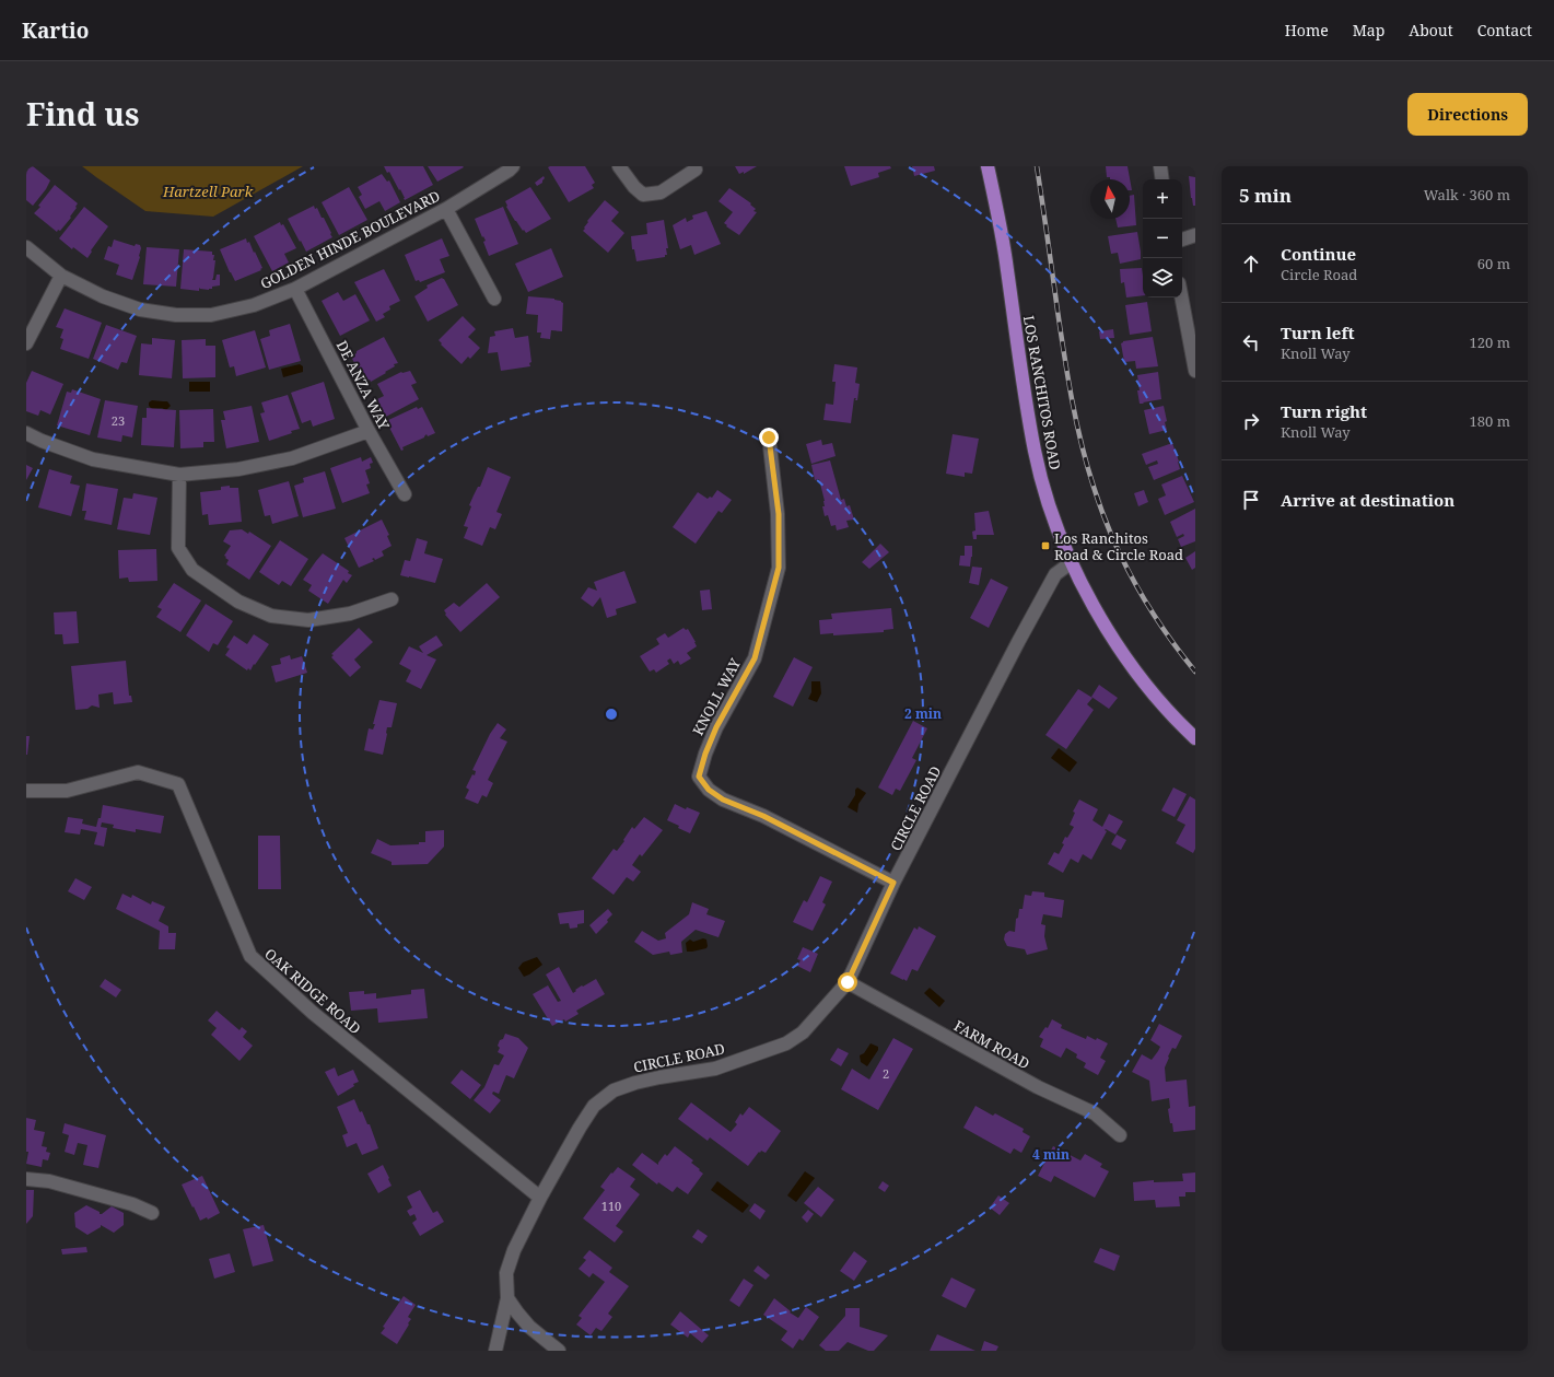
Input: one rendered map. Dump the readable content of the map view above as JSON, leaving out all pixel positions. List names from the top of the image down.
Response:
{
  "streets": {
    "main road": ["LOS RANCHITOS ROAD"],
    "street": [
      "GOLDEN HINDE BOULEVARD",
      "DE ANZA WAY",
      "KNOLL WAY",
      "CIRCLE ROAD",
      "OAK RIDGE ROAD",
      "FARM ROAD"
    ]
  },
  "crossings": [
    ["GOLDEN HINDE BOULEVARD", "DE ANZA WAY"],
    ["LOS RANCHITOS ROAD", "CIRCLE ROAD"],
    ["KNOLL WAY", "CIRCLE ROAD"],
    ["CIRCLE ROAD", "OAK RIDGE ROAD"],
    ["CIRCLE ROAD", "FARM ROAD"]
  ],
  "parks": ["Hartzell Park"],
  "places": {
    "transit": ["Los Ranchitos Road & Circle Road"]
  },
  "house_numbers": ["23", "2", "110"],
  "north": "top",
  "page": {
    "header": "Kartio",
    "nav": [
      "Home",
      "Map",
      "About",
      "Contact"
    ],
    "title": "Find us",
    "buttons": "Directions",
    "heading": ["5 min", "Walk · 360 m"],
    "map_buttons": ["+", "−"],
    "list": [
      ["Continue", "Circle Road", "60 m"],
      ["Turn left", "Knoll Way", "120 m"],
      ["Turn right", "Knoll Way", "180 m"],
      "Arrive at destination"
    ]
  },
  "rings": ["2 min", "4 min"]
}
